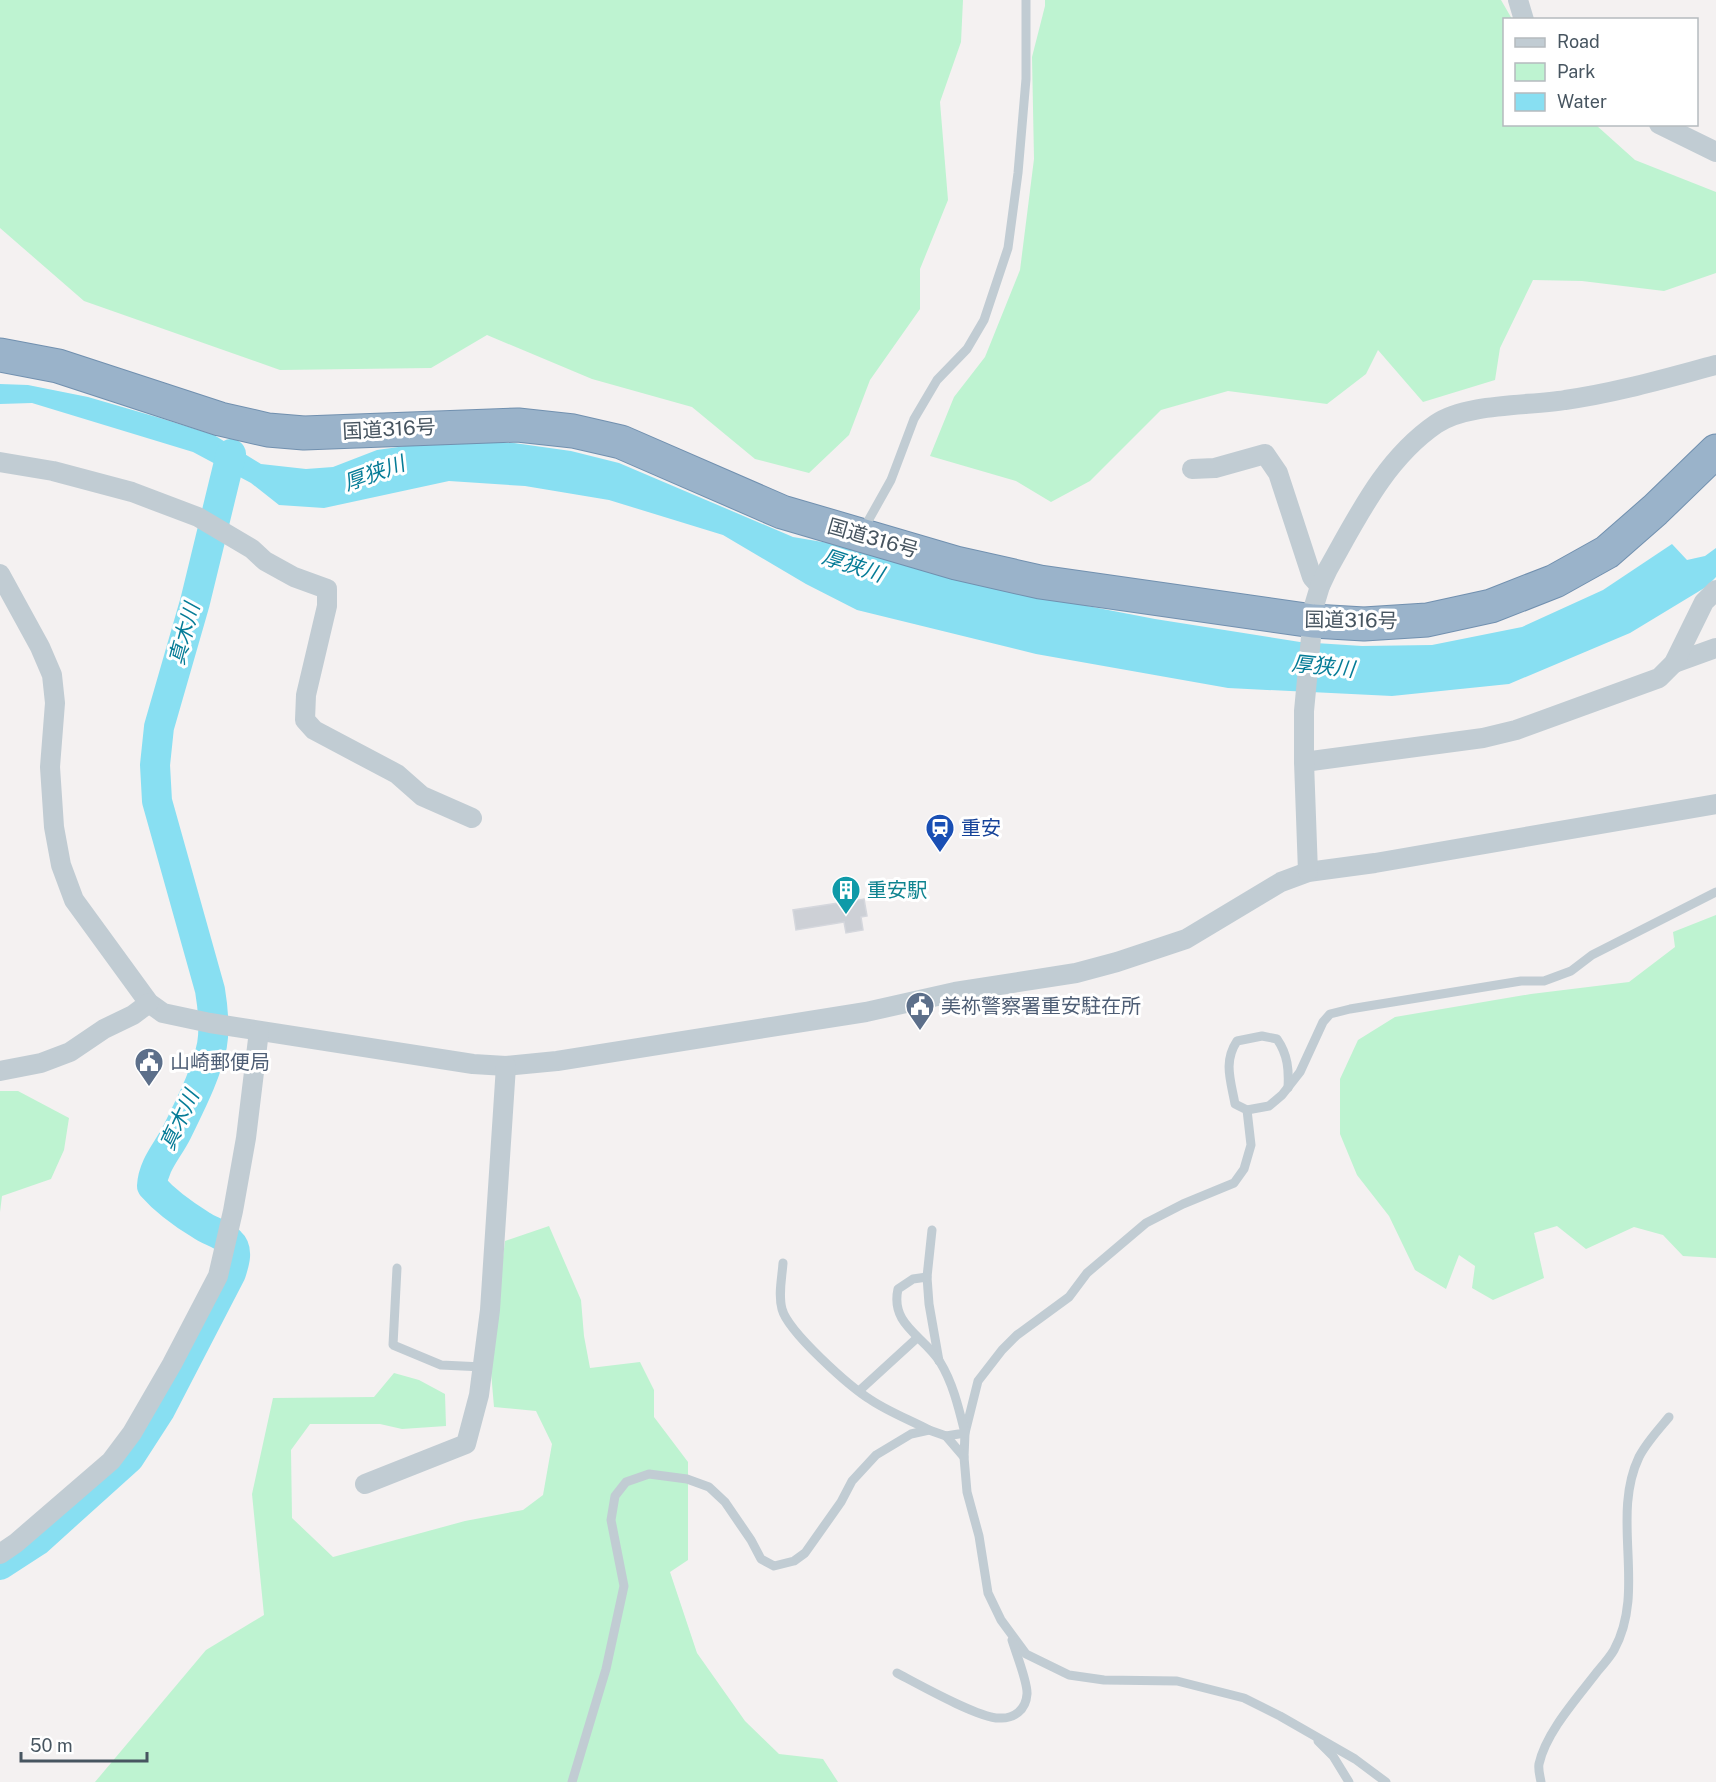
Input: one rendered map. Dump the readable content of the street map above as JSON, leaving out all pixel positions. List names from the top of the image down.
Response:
{
  "streets": {
    "highway": ["国道316号"]
  },
  "water": ["厚狭川", "真木川"],
  "places": {
    "station": ["重安"],
    "building": ["重安駅"],
    "public building": ["美祢警察署重安駐在所", "山崎郵便局"]
  },
  "legend": ["Road", "Park", "Water"],
  "scale_bar": "50 m"
}
